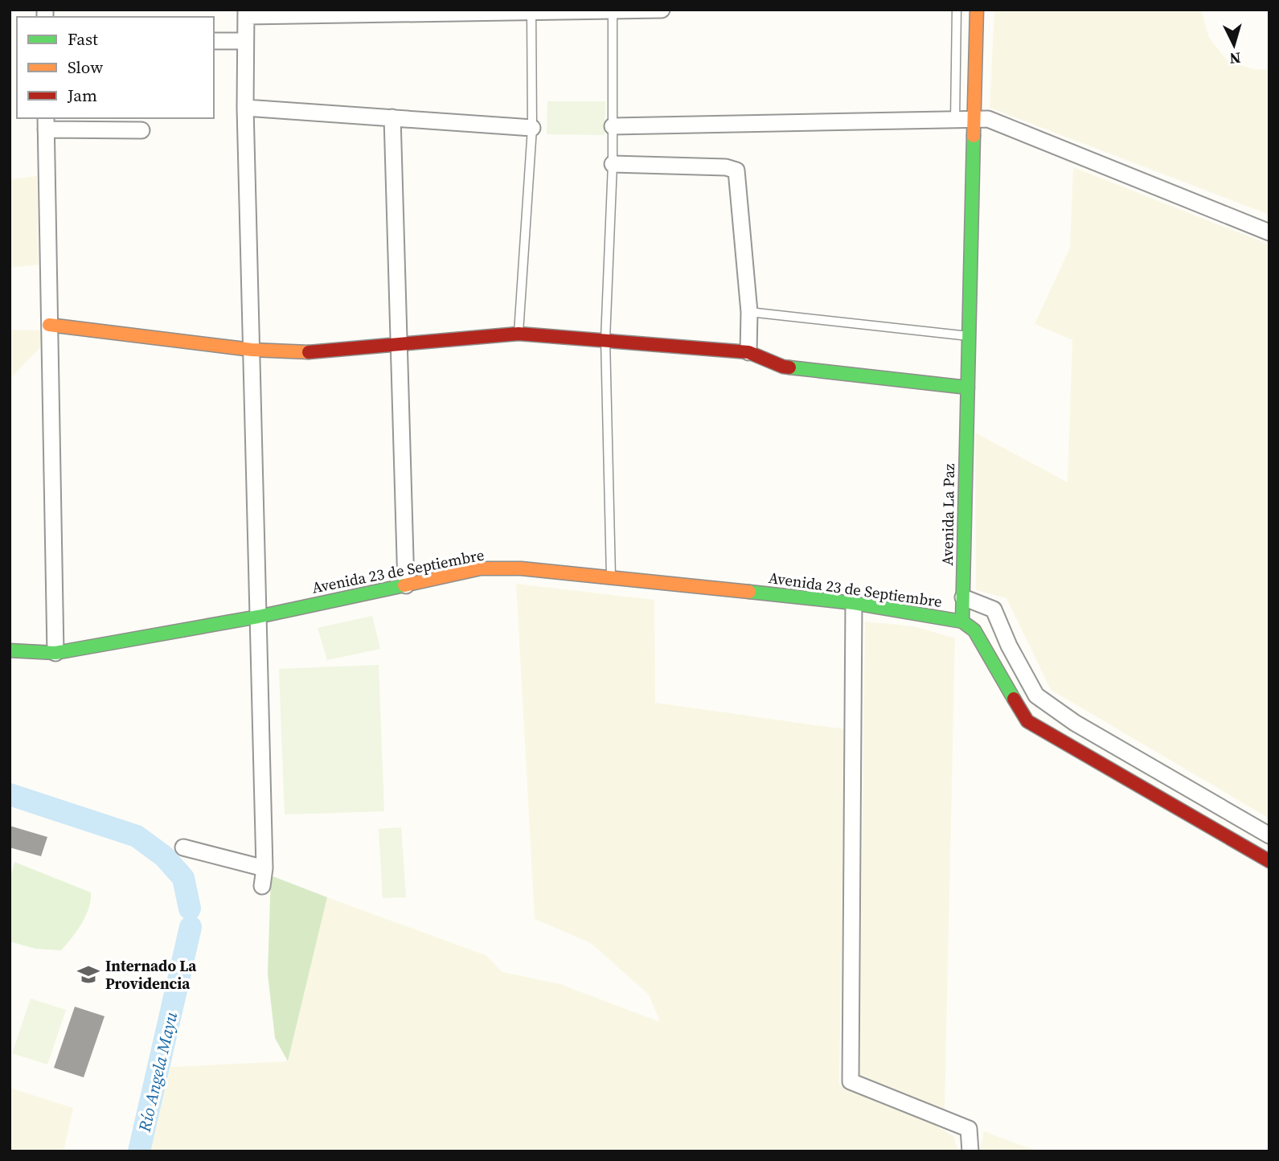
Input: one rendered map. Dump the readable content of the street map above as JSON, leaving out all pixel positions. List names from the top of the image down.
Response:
{
  "streets": {
    "main road": ["Avenida La Paz", "Avenida 23 de Septiembre"]
  },
  "crossings": [
    ["Avenida La Paz", "Avenida 23 de Septiembre"]
  ],
  "water": ["Río Angela Mayu"],
  "places": {
    "school or university": ["Internado La Providencia"]
  },
  "legend": ["Fast", "Slow", "Jam"],
  "north": "bottom"
}
